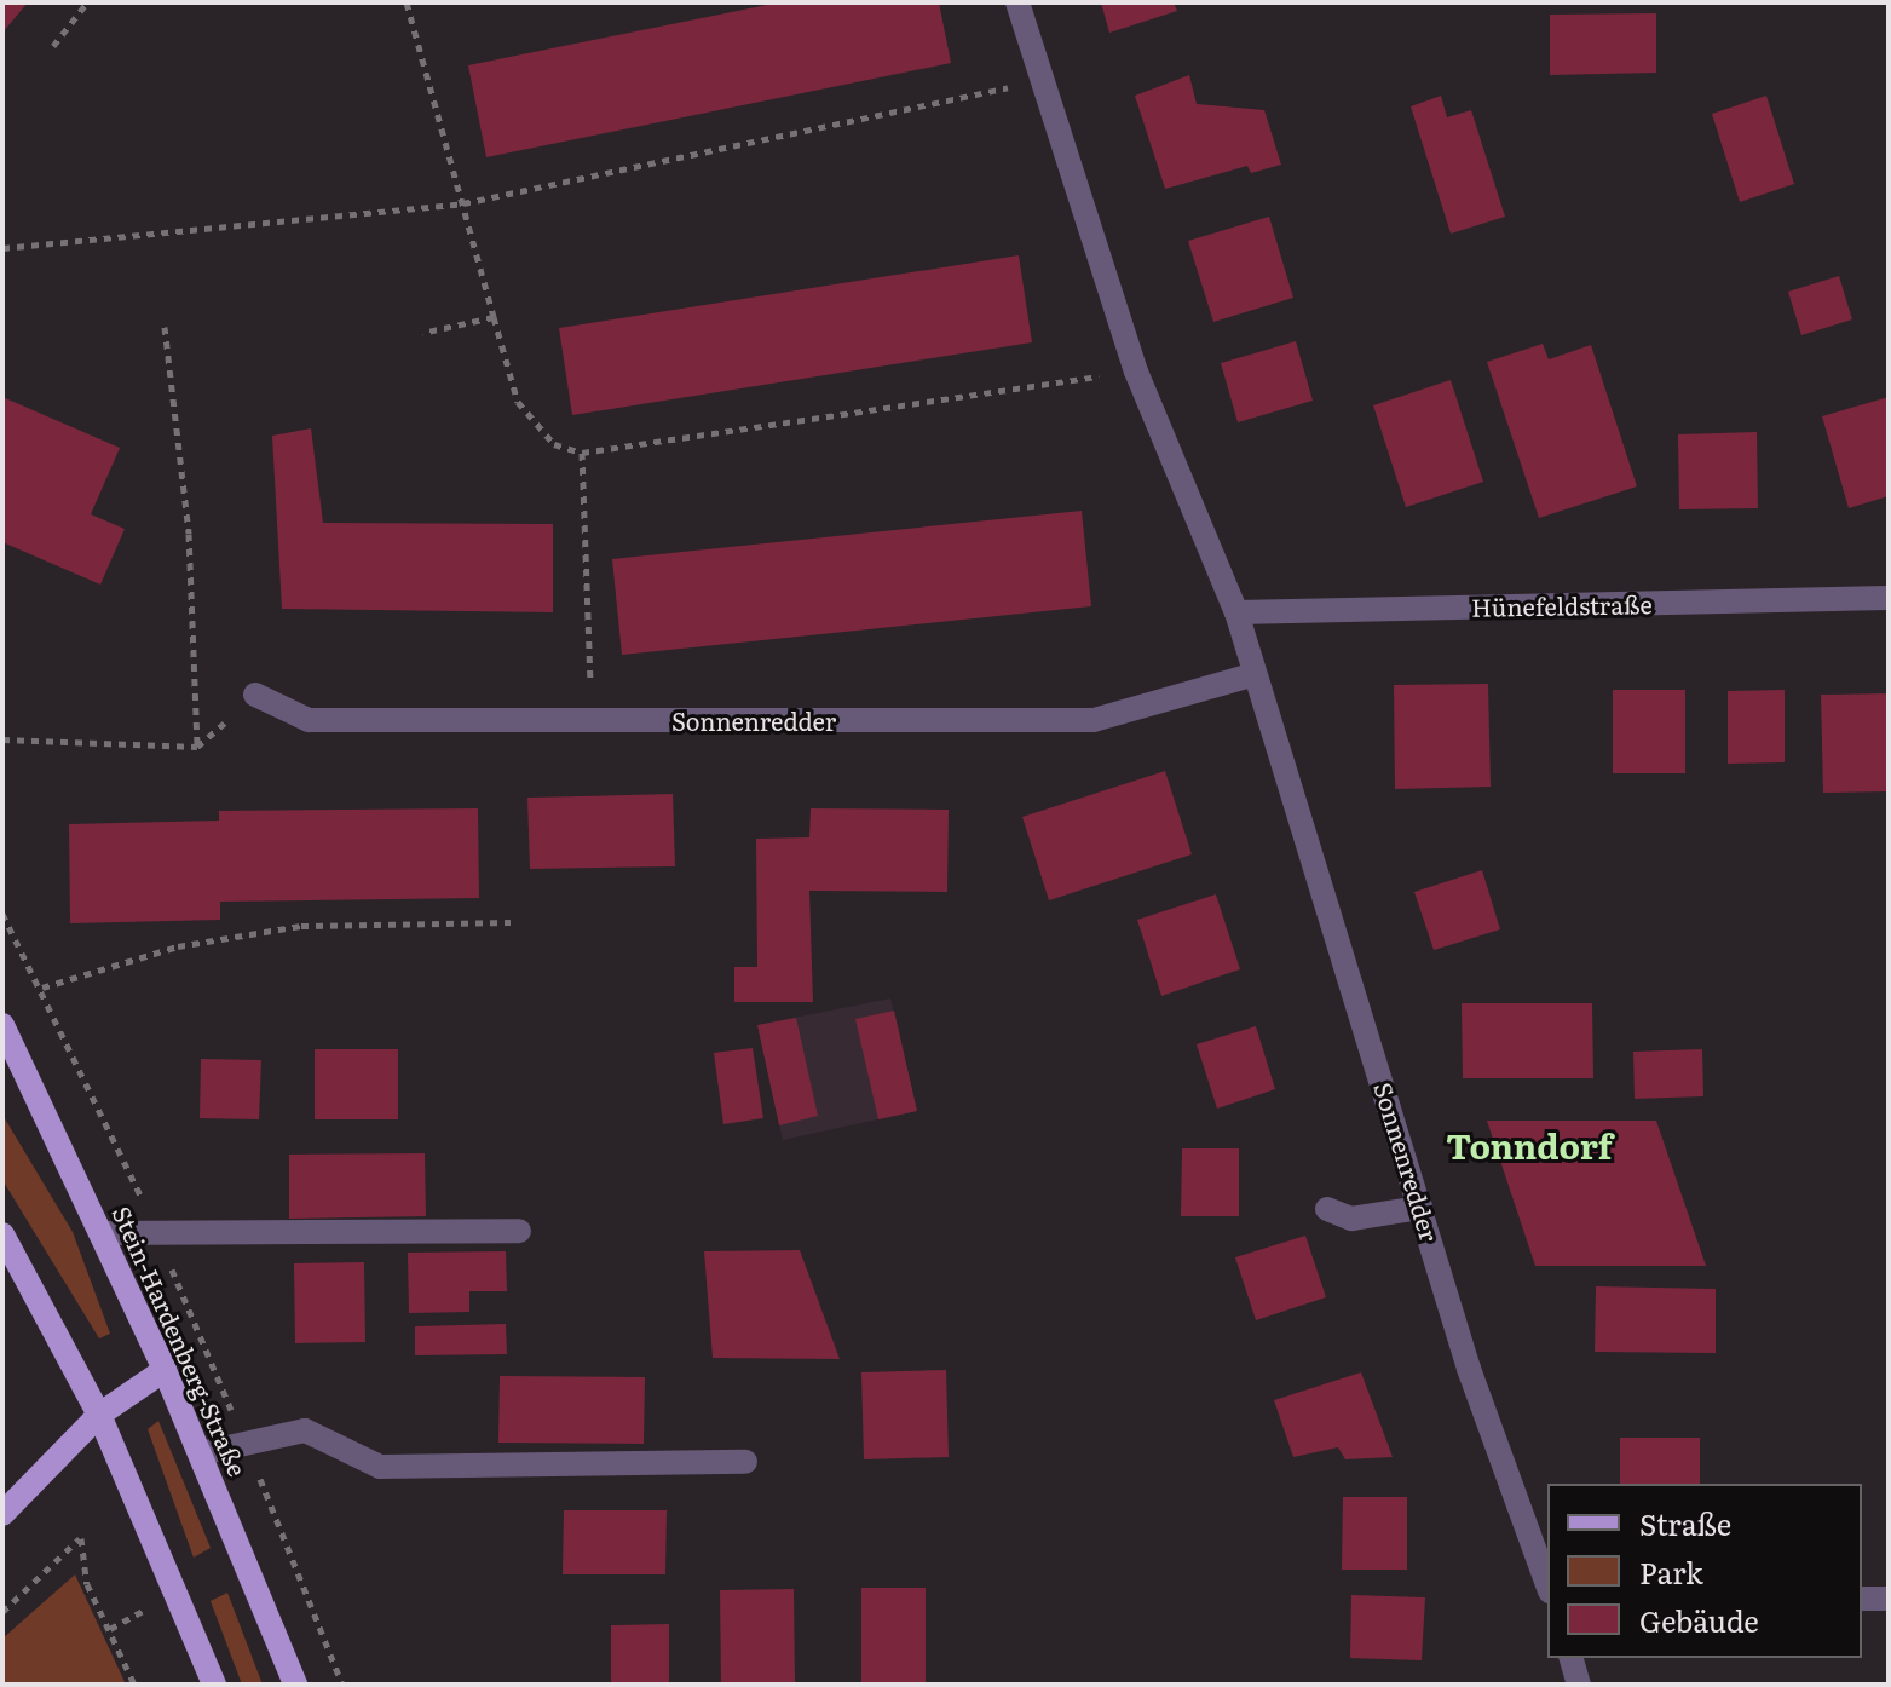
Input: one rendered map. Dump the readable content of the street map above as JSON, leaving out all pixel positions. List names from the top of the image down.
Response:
{
  "streets": {
    "main road": ["Stein-Hardenberg-Straße"],
    "street": ["Hünefeldstraße", "Sonnenredder"]
  },
  "crossings": [
    ["Hünefeldstraße", "Sonnenredder"]
  ],
  "districts": ["Tonndorf"],
  "legend": ["Straße", "Park", "Gebäude"]
}
